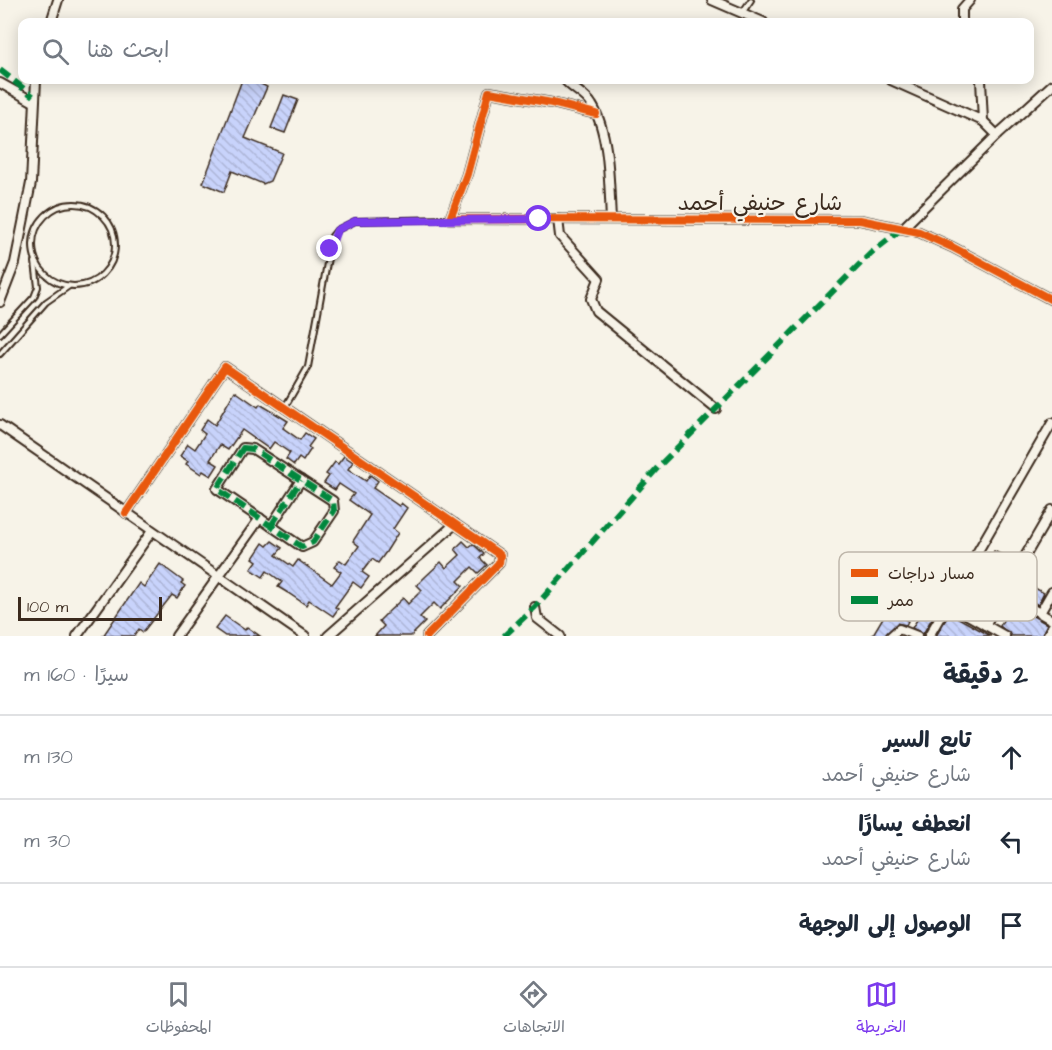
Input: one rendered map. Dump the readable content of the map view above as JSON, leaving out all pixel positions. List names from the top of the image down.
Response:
{
  "streets": {
    "street": ["شارع حنيفي أحمد"]
  },
  "legend": ["مسار دراجات", "ممر"],
  "scale_bar": "100 m",
  "page": {
    "search": "ابحث هنا",
    "scale": "100 m",
    "heading": ["2 دقيقة", "سيرًا · 160 m"],
    "list": [
      ["تابع السير", "شارع حنيفي أحمد", "130 m"],
      ["انعطف يسارًا", "شارع حنيفي أحمد", "30 m"],
      "الوصول إلى الوجهة"
    ],
    "nav": ["الخريطة", "الاتجاهات", "المحفوظات"]
  }
}
